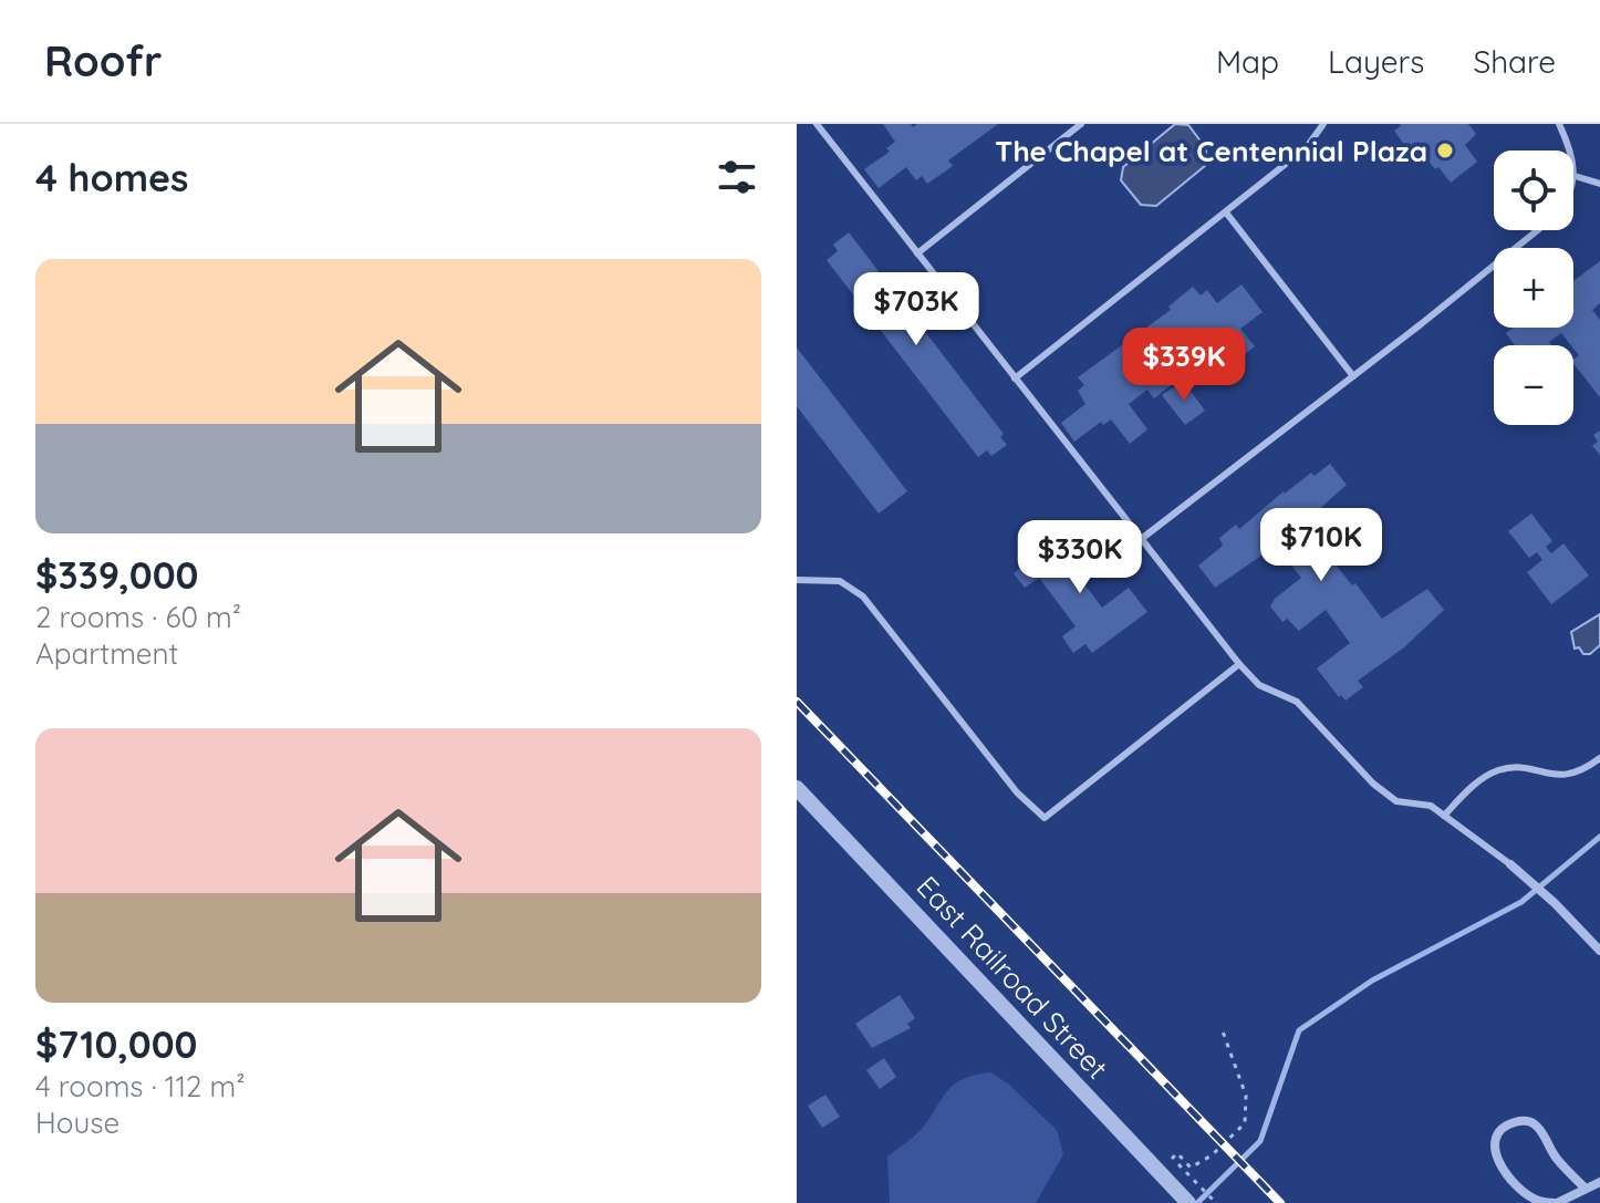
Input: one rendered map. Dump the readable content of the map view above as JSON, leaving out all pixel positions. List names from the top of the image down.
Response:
{
  "streets": {
    "street": ["East Railroad Street"]
  },
  "places": ["The Chapel at Centennial Plaza"],
  "page": {
    "header": "Roofr",
    "nav": ["Map", "Layers", "Share"],
    "heading": "4 homes",
    "map_buttons": ["+", "−"],
    "list": [
      {
        "name": "$339,000",
        "note": "2 rooms · 60 m² · Apartment"
      },
      {
        "name": "$710,000",
        "note": "4 rooms · 112 m² · House"
      }
    ],
    "price": [
      "$703K",
      "$339K",
      "$710K",
      "$330K"
    ]
  }
}
